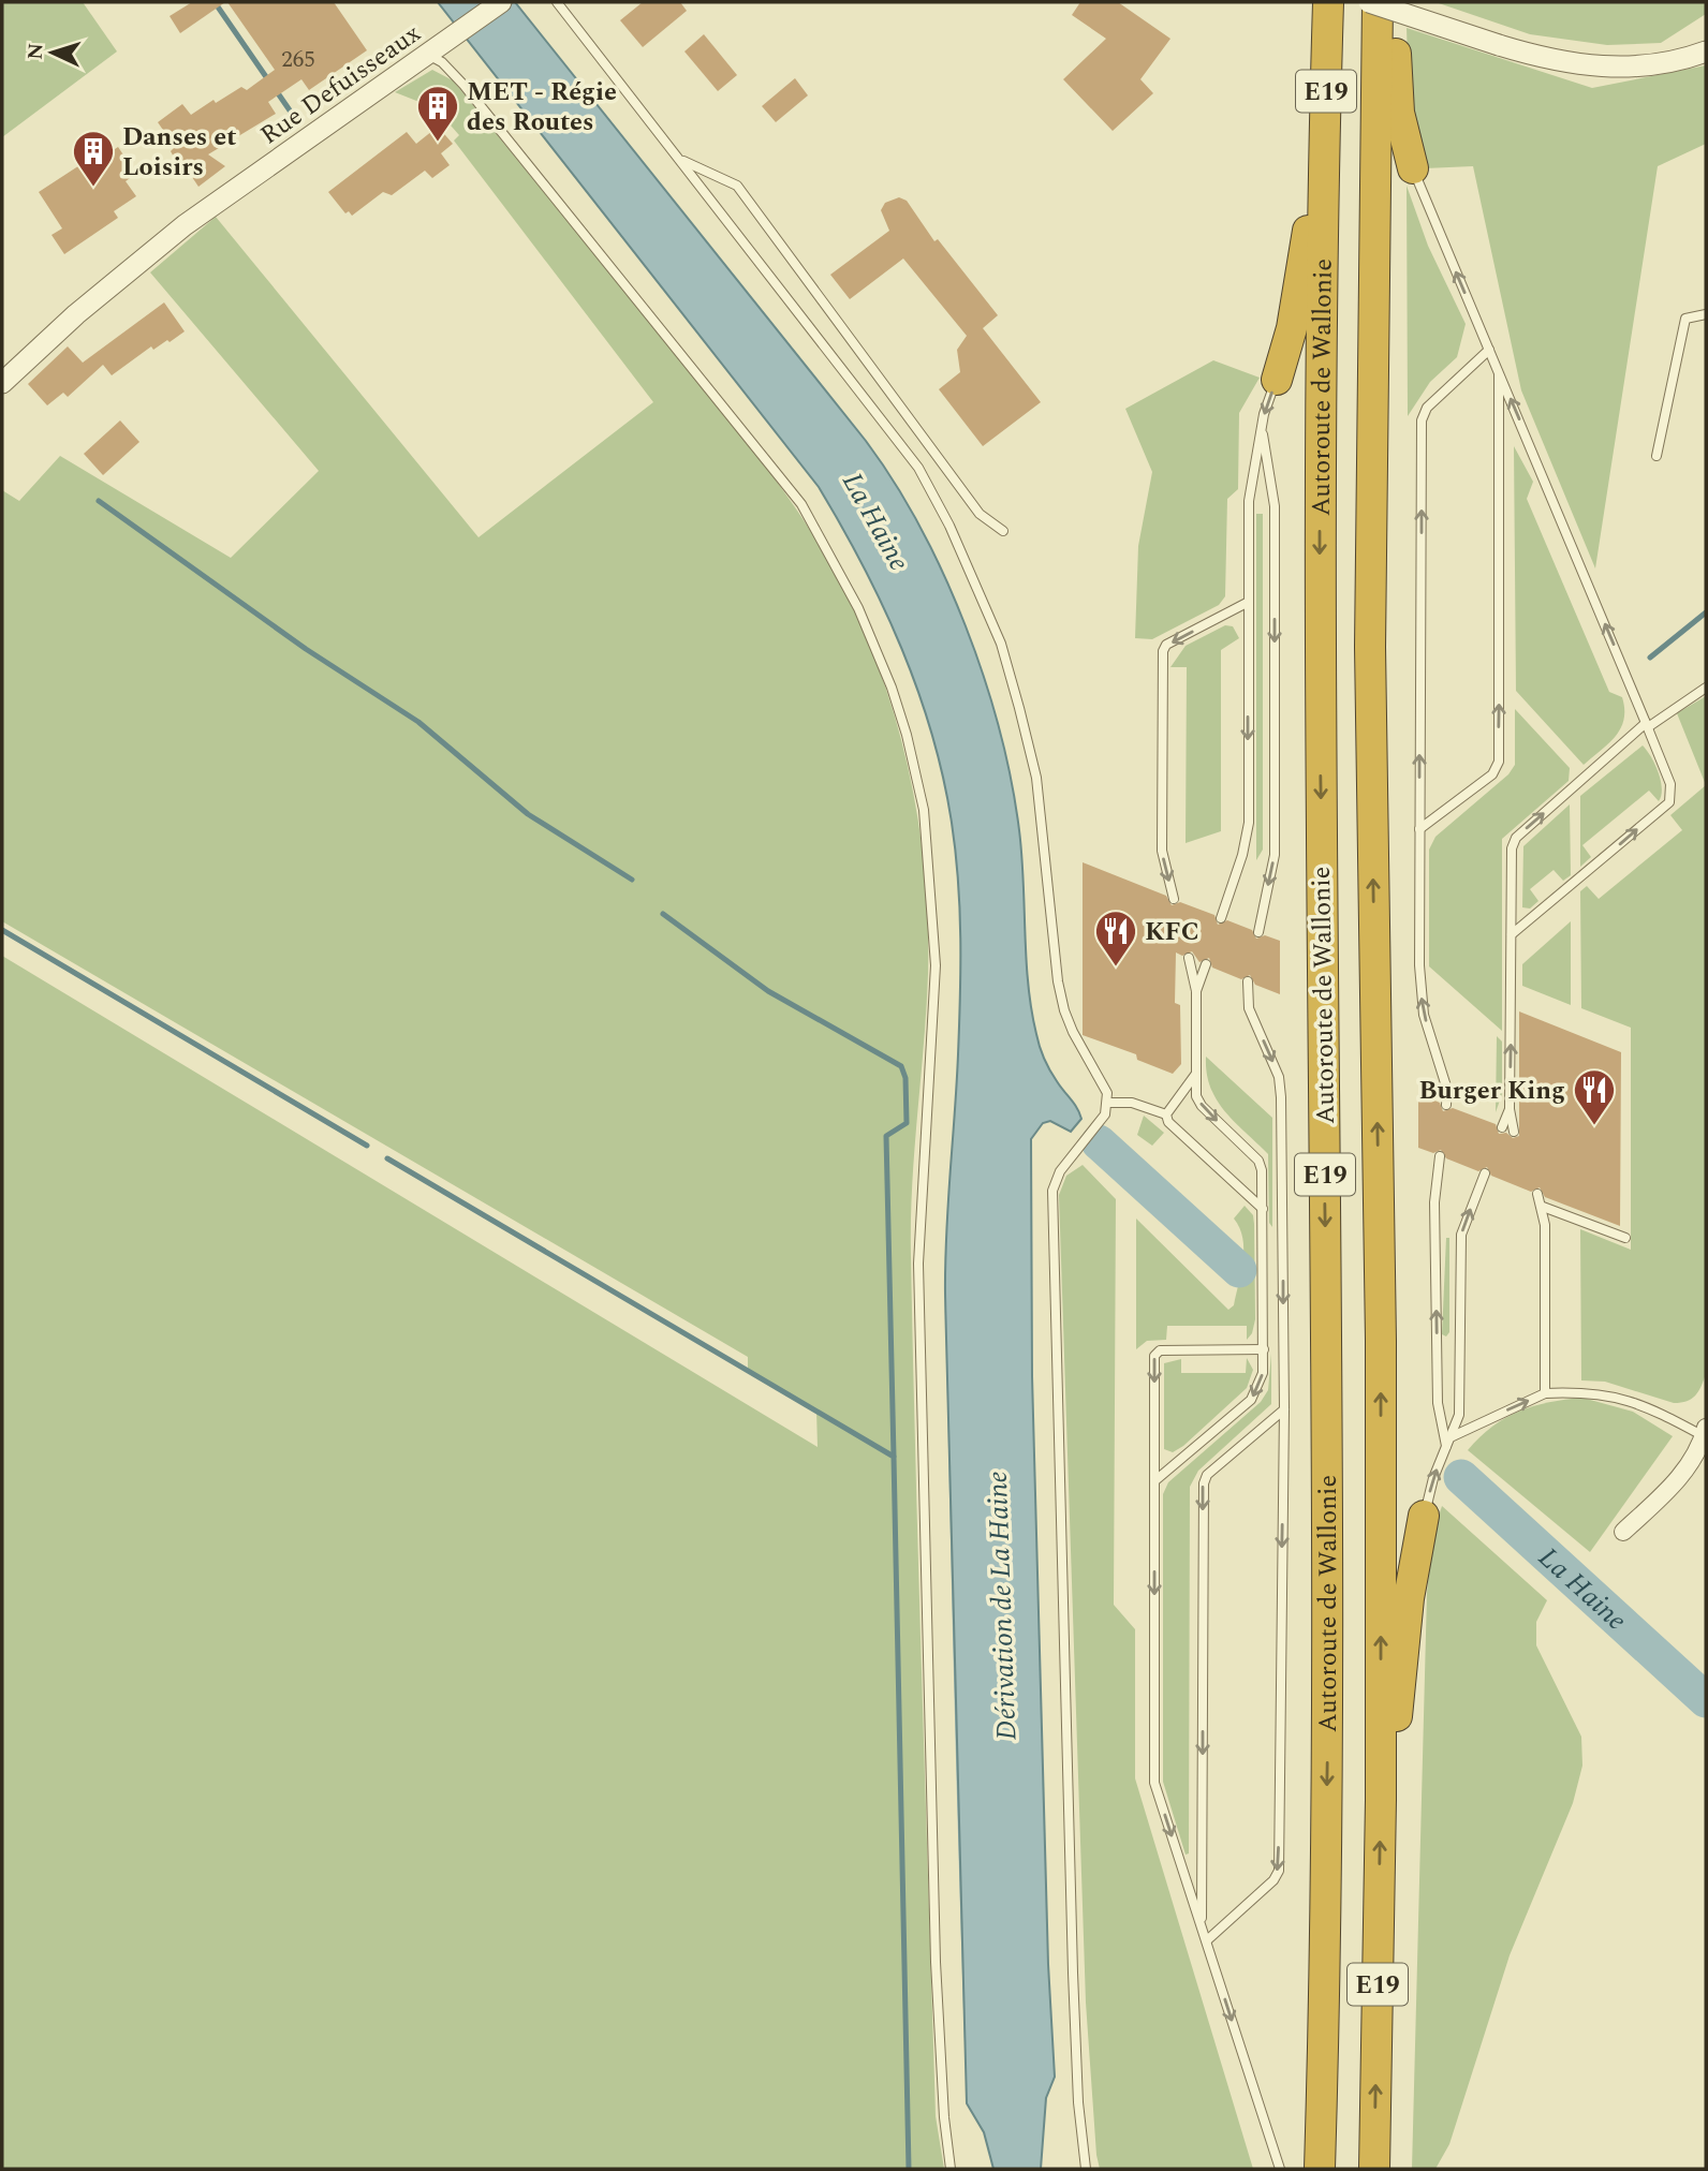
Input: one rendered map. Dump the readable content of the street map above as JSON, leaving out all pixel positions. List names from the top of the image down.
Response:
{
  "streets": {
    "highway": ["E19", "Autoroute de Wallonie"],
    "street": ["Rue Defuisseaux"]
  },
  "water": ["La Haine", "Dérivation de La Haine"],
  "places": {
    "building": ["MET - Régie des Routes", "Danses et Loisirs"],
    "restaurant": ["KFC", "Burger King"]
  },
  "house_numbers": ["265"],
  "north": "left"
}
